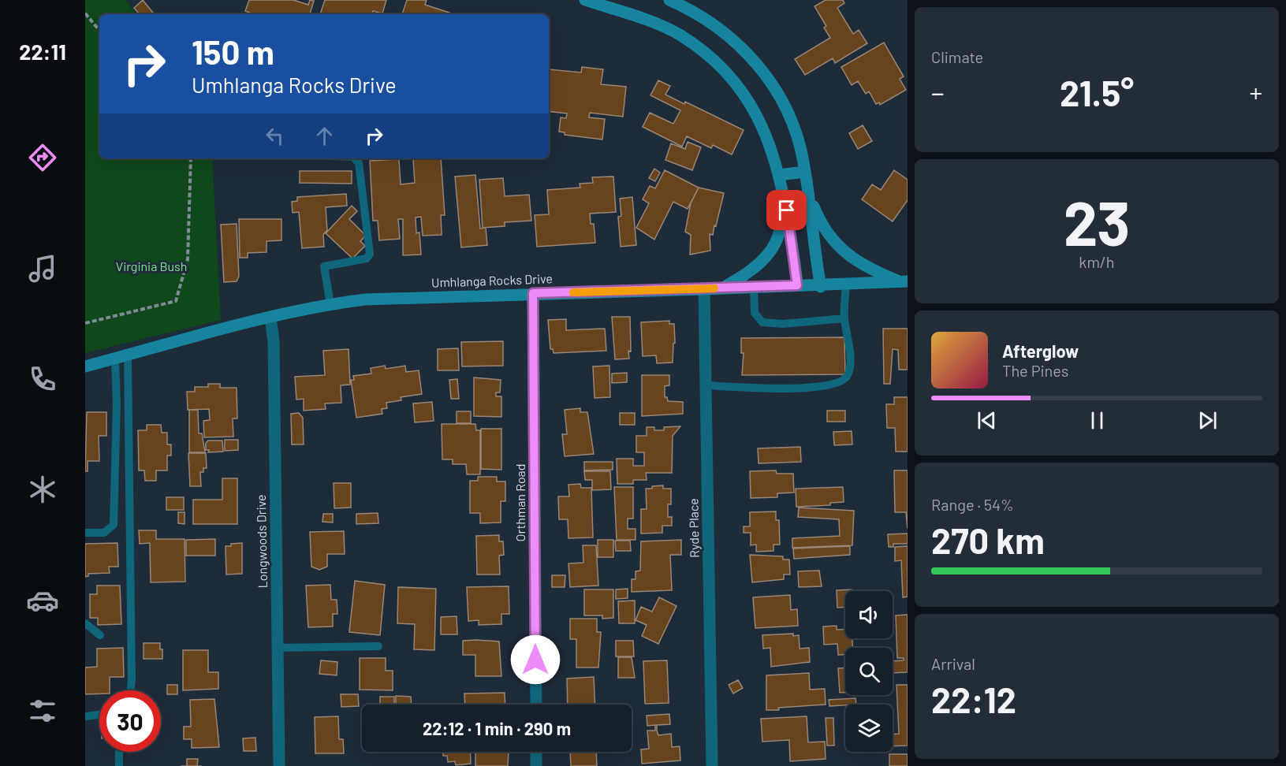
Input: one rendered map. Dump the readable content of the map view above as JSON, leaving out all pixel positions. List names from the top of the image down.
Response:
{
  "streets": {
    "main road": ["Umhlanga Rocks Drive"],
    "street": ["Orthman Road", "Ryde Place", "Longwoods Drive"]
  },
  "crossings": [
    ["Umhlanga Rocks Drive", "Orthman Road"],
    ["Umhlanga Rocks Drive", "Ryde Place"],
    ["Umhlanga Rocks Drive", "Longwoods Drive"]
  ],
  "parks": ["Virginia Bush"],
  "page": {
    "tabs": "22:11",
    "tile": [
      "Climate",
      ["23", "km/h"],
      ["Range · 54%", "270 km"],
      ["Arrival", "22:12"]
    ],
    "turn": ["150 m", "Umhlanga Rocks Drive"],
    "heat": ["−", "21.5°", "+"],
    "song": ["Afterglow", "The Pines"],
    "limit": "30",
    "trip": "22:12 · 1 min · 290 m"
  }
}
